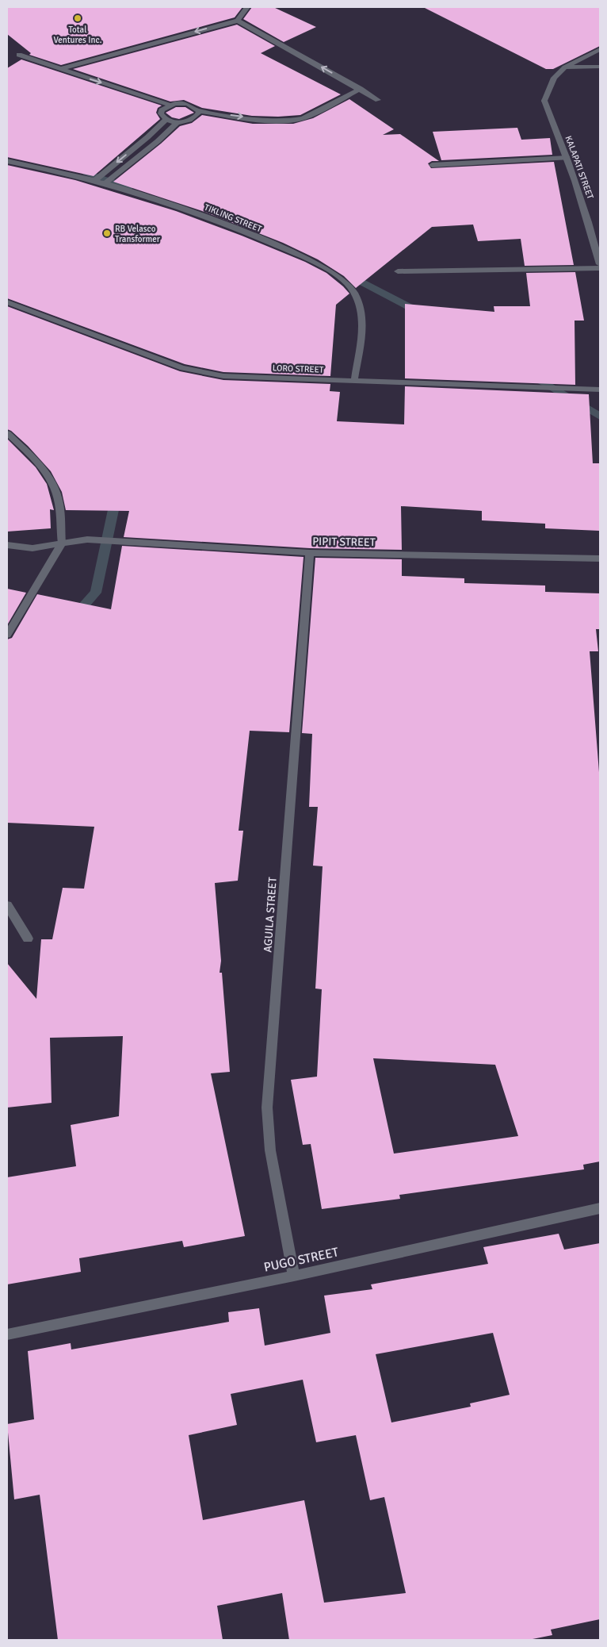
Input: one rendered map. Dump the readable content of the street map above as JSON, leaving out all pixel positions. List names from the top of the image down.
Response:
{
  "streets": {
    "street": [
      "KALAPATI STREET",
      "TIKLING STREET",
      "LORO STREET",
      "PIPIT STREET",
      "AGUILA STREET",
      "PUGO STREET"
    ]
  },
  "crossings": [
    ["TIKLING STREET", "LORO STREET"],
    ["PIPIT STREET", "AGUILA STREET"],
    ["AGUILA STREET", "PUGO STREET"]
  ],
  "places": ["Total Ventures Inc.", "RB Velasco Transformer"]
}
